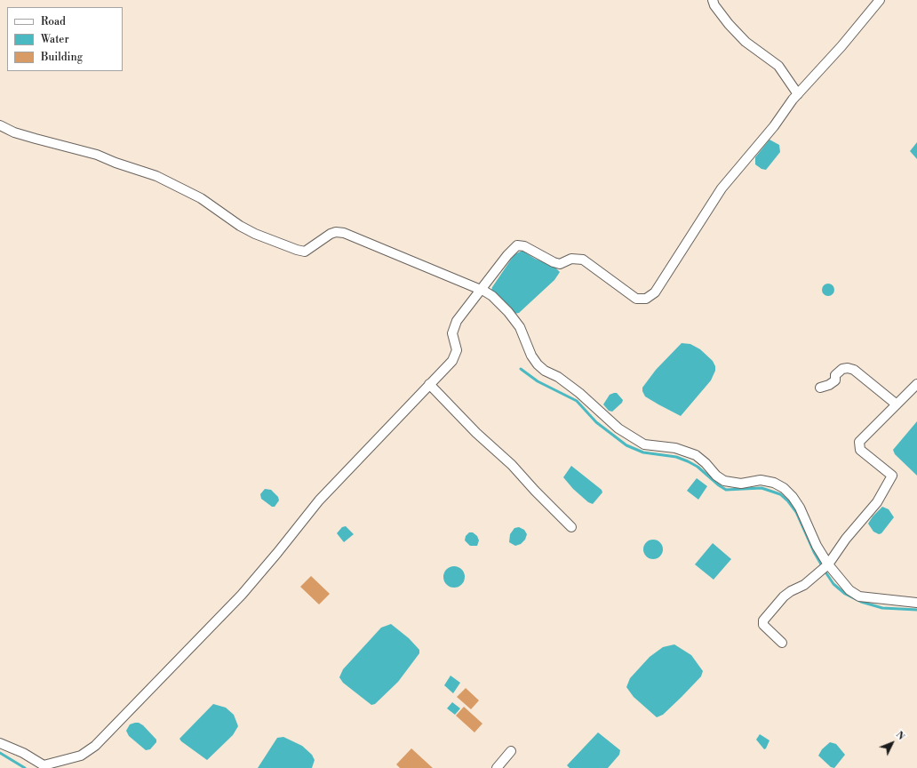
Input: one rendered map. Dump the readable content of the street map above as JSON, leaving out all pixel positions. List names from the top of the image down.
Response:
{
  "legend": ["Road", "Water", "Building"],
  "north": "top right"
}
